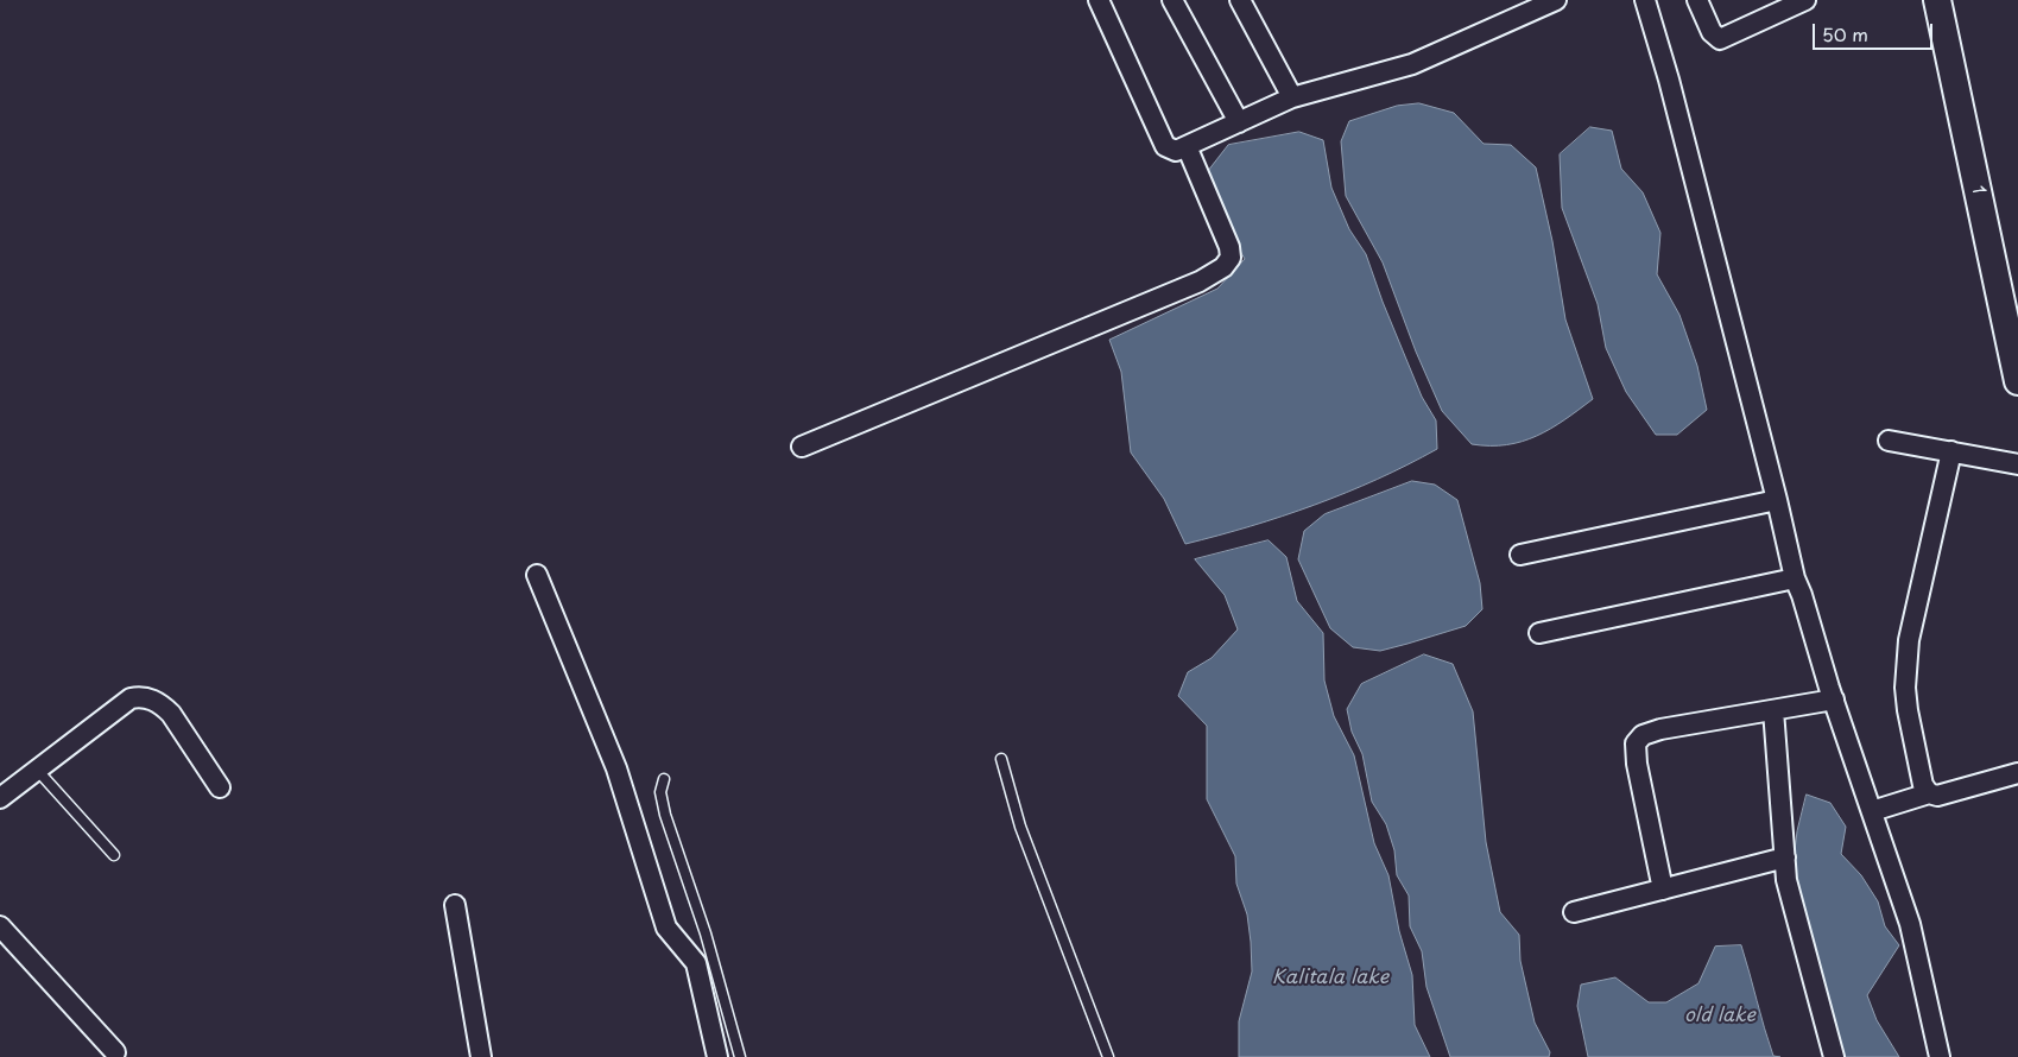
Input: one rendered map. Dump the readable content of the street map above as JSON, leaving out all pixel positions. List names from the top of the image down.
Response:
{
  "streets": {
    "street": ["1"]
  },
  "water": ["Kalitala lake", "old lake"],
  "scale_bar": "50 m"
}
